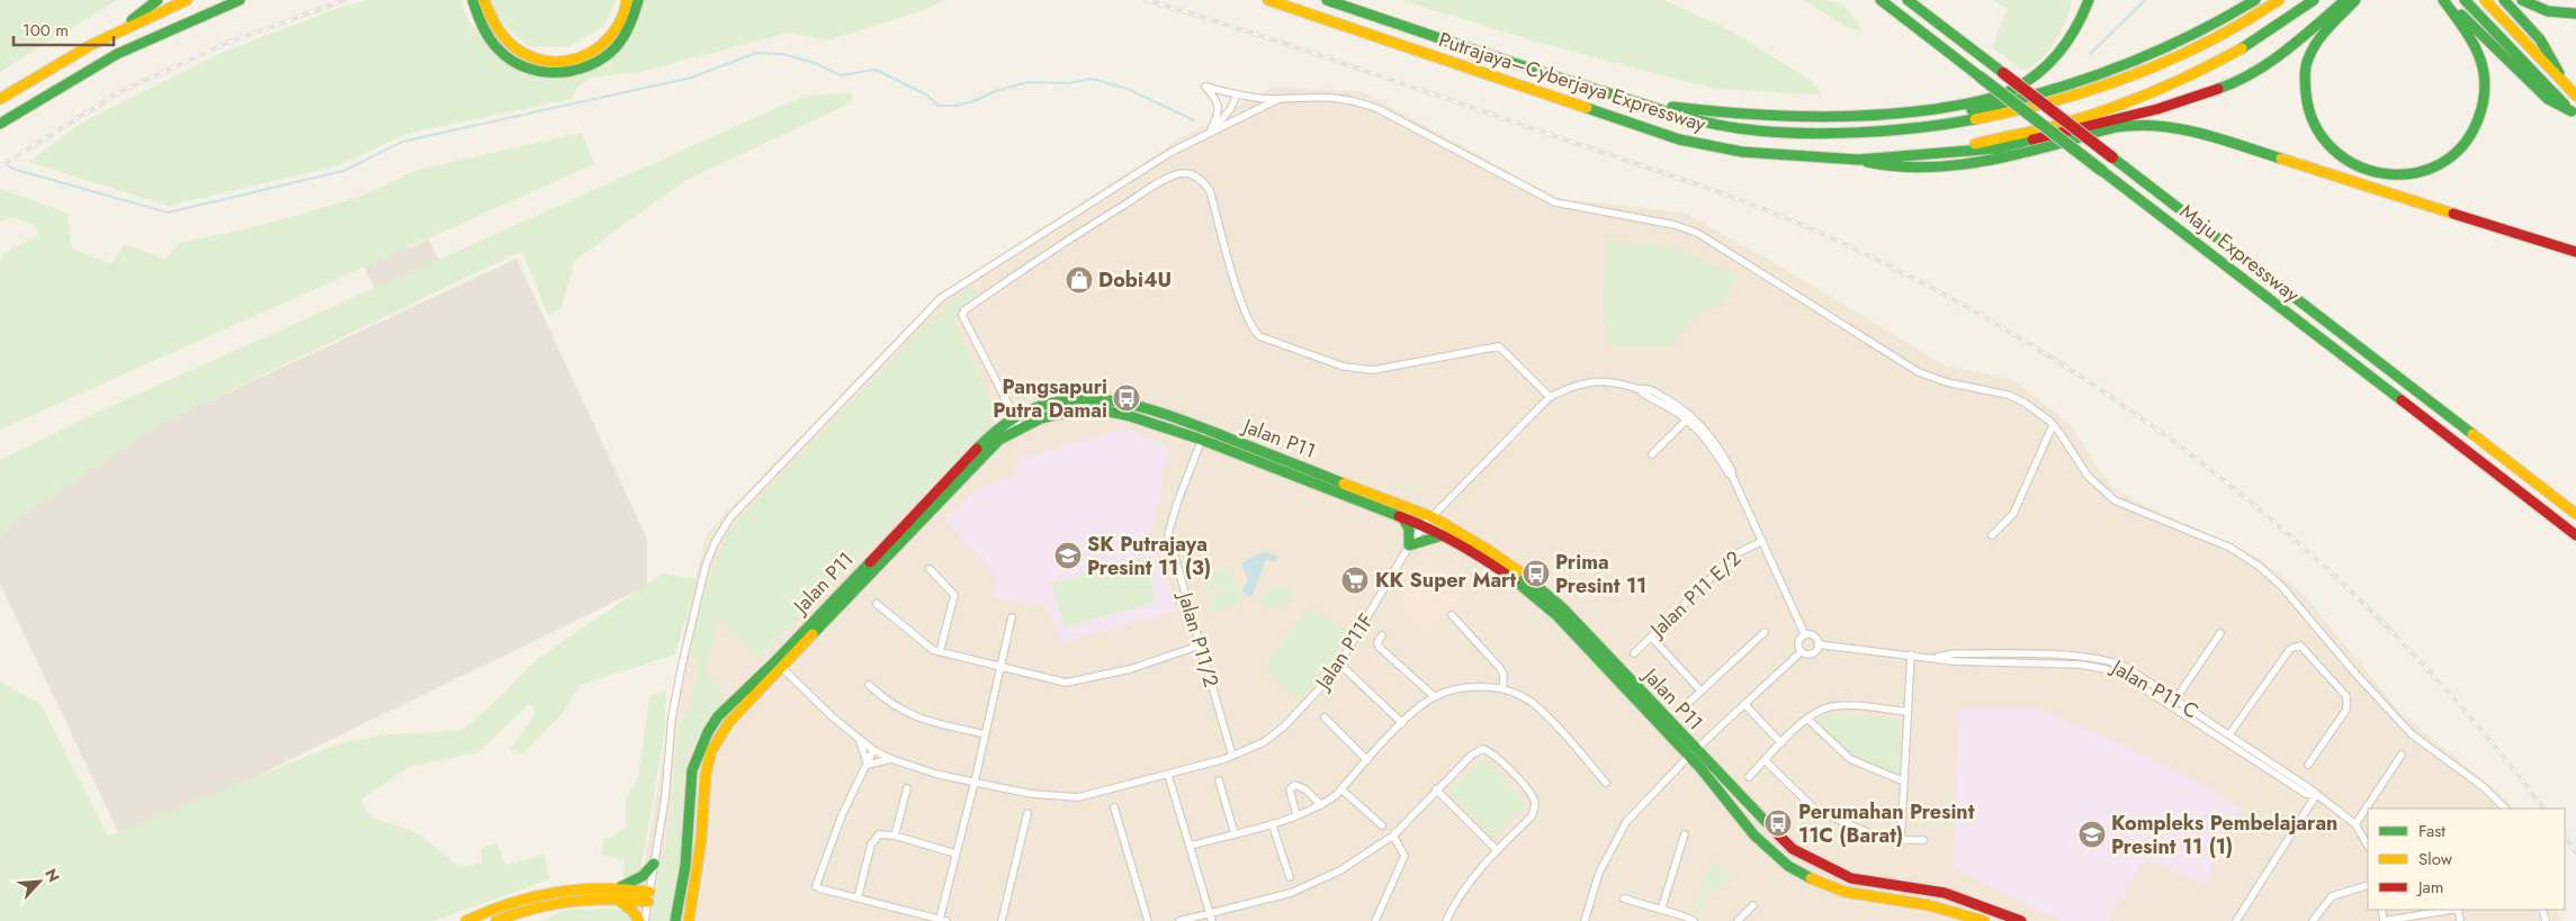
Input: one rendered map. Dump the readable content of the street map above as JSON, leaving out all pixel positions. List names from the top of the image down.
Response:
{
  "streets": {
    "main road": ["Putrajaya–Cyberjaya Expressway", "Maju Expressway", "Jalan P11"],
    "street": [
      "Jalan P11 E/2",
      "Jalan P11/2",
      "Jalan P11F",
      "Jalan P11 C"
    ]
  },
  "crossings": [
    ["Jalan P11", "Jalan P11/2"],
    ["Jalan P11", "Jalan P11F"],
    ["Jalan P11/2", "Jalan P11F"]
  ],
  "places": {
    "shop": ["Dobi4U"],
    "bus stop": ["Pangsapuri Putra Damai", "Prima Presint 11", "Perumahan Presint 11C (Barat)"],
    "school or university": ["SK Putrajaya Presint 11 (3)", "Kompleks Pembelajaran Presint 11 (1)"],
    "supermarket": ["KK Super Mart"]
  },
  "legend": ["Fast", "Slow", "Jam"],
  "scale_bar": "100 m",
  "north": "top right"
}
